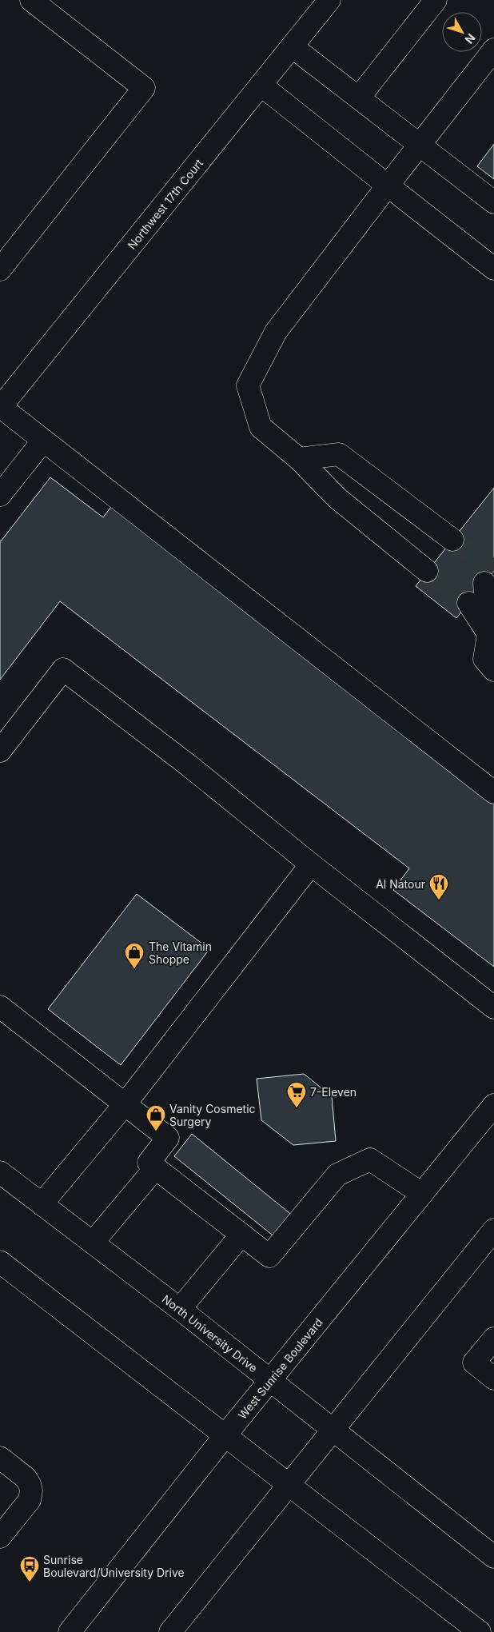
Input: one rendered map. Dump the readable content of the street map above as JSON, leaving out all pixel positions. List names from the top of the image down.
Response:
{
  "streets": {
    "main road": ["Northwest 17th Court", "North University Drive", "West Sunrise Boulevard"]
  },
  "crossings": [
    ["North University Drive", "West Sunrise Boulevard"]
  ],
  "places": {
    "restaurant": ["Al Natour"],
    "shop": ["The Vitamin Shoppe", "Vanity Cosmetic Surgery"],
    "supermarket": ["7-Eleven"],
    "bus stop": ["Sunrise Boulevard/University Drive"]
  },
  "north": "bottom right"
}
